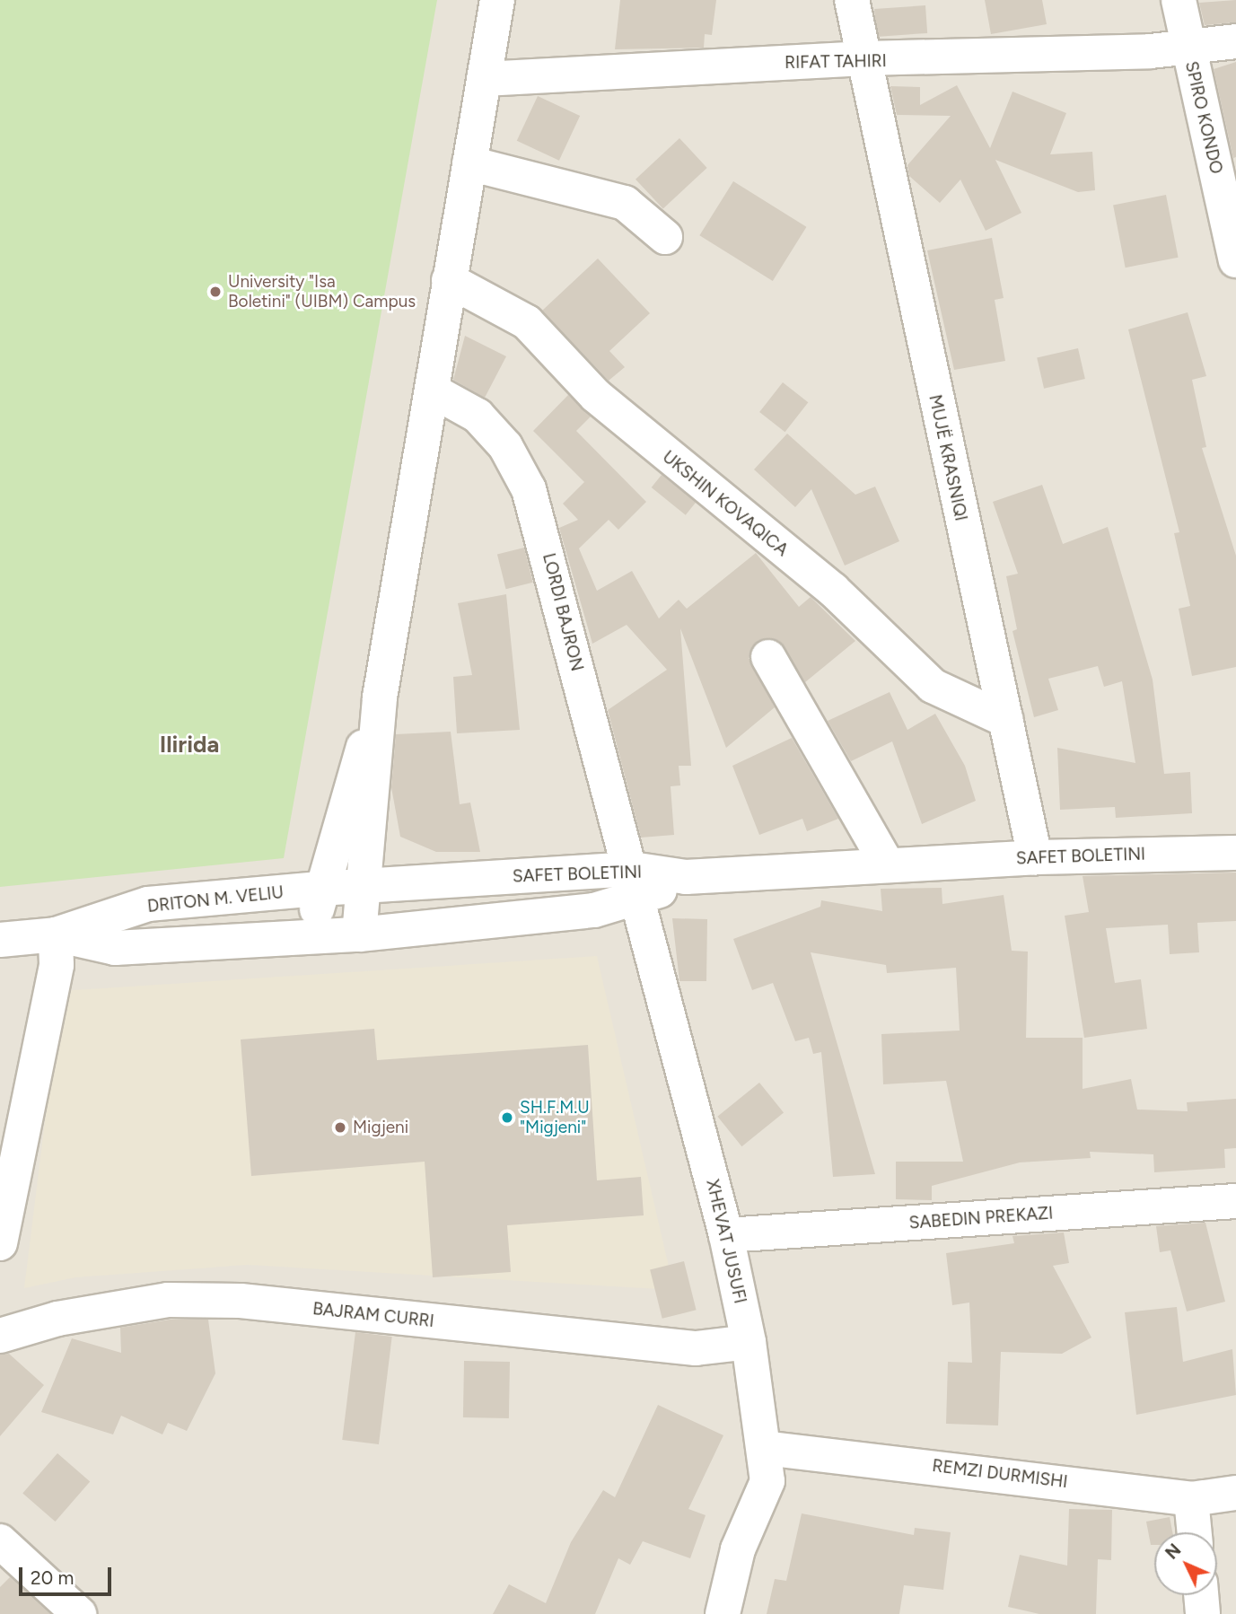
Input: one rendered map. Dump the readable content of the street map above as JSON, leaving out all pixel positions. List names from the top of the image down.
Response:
{
  "streets": {
    "street": [
      "RIFAT TAHIRI",
      "SPIRO KONDO",
      "MUJË KRASNIQI",
      "UKSHIN KOVAQICA",
      "LORDI BAJRON",
      "SAFET BOLETINI",
      "DRITON M. VELIU",
      "SABEDIN PREKAZI",
      "XHEVAT JUSUFI",
      "BAJRAM CURRI",
      "REMZI DURMISHI"
    ]
  },
  "crossings": [
    ["RIFAT TAHIRI", "SPIRO KONDO"],
    ["RIFAT TAHIRI", "MUJË KRASNIQI"],
    ["MUJË KRASNIQI", "UKSHIN KOVAQICA"],
    ["MUJË KRASNIQI", "SAFET BOLETINI"],
    ["LORDI BAJRON", "SAFET BOLETINI"],
    ["LORDI BAJRON", "XHEVAT JUSUFI"],
    ["SAFET BOLETINI", "DRITON M. VELIU"],
    ["SAFET BOLETINI", "XHEVAT JUSUFI"],
    ["SABEDIN PREKAZI", "XHEVAT JUSUFI"],
    ["XHEVAT JUSUFI", "BAJRAM CURRI"],
    ["XHEVAT JUSUFI", "REMZI DURMISHI"]
  ],
  "districts": ["Ilirida"],
  "places": ["University \"Isa Boletini\" (UIBM) Campus", "SH.F.M.U \"Migjeni\"", "Migjeni"],
  "scale_bar": "20 m",
  "north": "top left"
}
